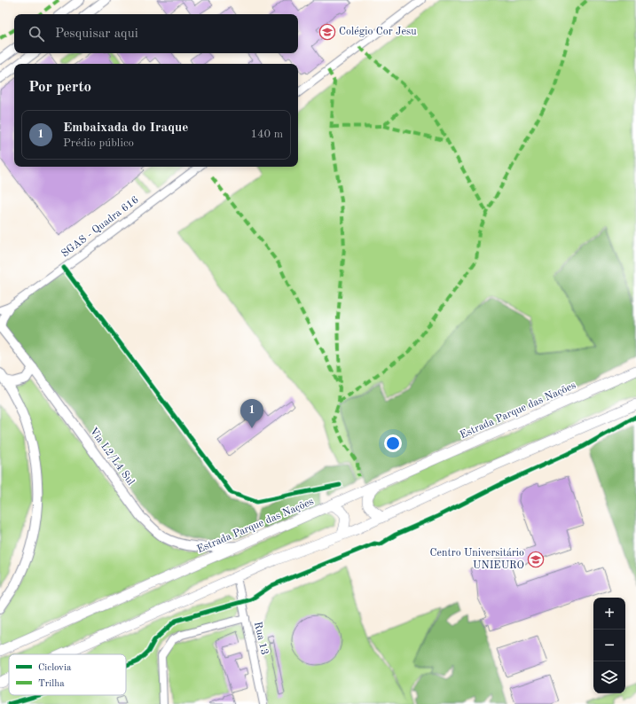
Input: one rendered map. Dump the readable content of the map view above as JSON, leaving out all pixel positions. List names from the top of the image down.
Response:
{
  "streets": {
    "highway": ["Estrada Parque das Nações"],
    "main road": ["Via L2/L4 Sul"],
    "street": ["SGAS - Quadra 616", "Rua 13"]
  },
  "crossings": [
    ["SGAS - Quadra 616", "Via L2/L4 Sul"],
    ["Estrada Parque das Nações", "Via L2/L4 Sul"]
  ],
  "places": {
    "school or university": ["Colégio Cor Jesu", "Centro Universitário UNIEURO"]
  },
  "legend": ["Ciclovia", "Trilha"],
  "page": {
    "search": "Pesquisar aqui",
    "heading": "Por perto",
    "list": [
      {
        "mark": "1",
        "name": "Embaixada do Iraque",
        "note": "Prédio público",
        "value": "140 m"
      }
    ],
    "pins": "1",
    "map_buttons": ["+", "−"]
  }
}
